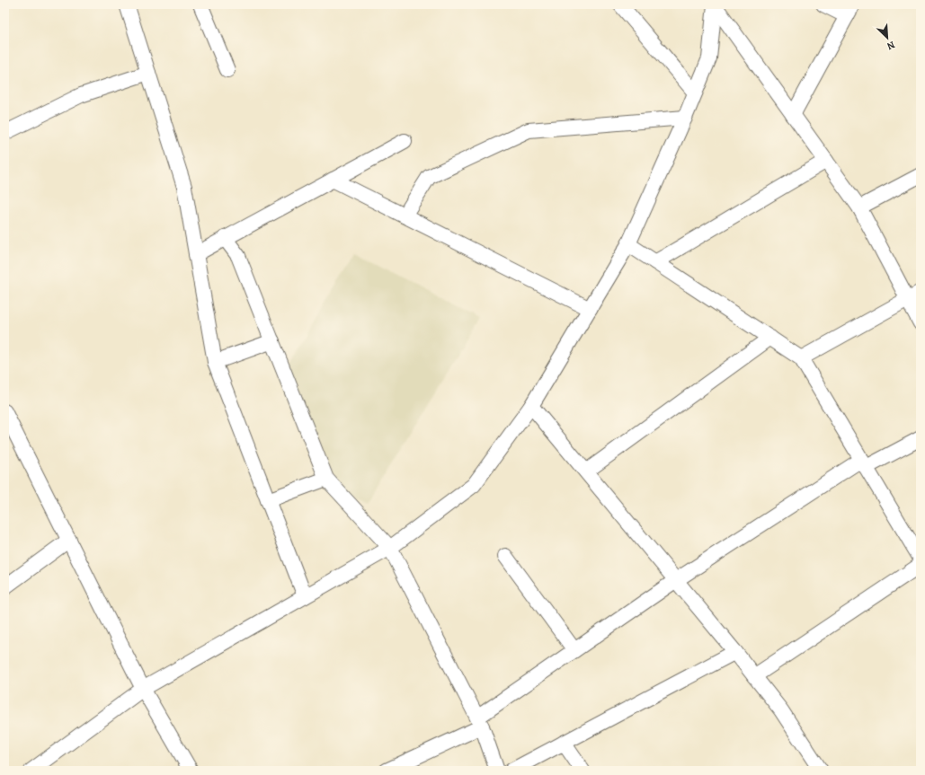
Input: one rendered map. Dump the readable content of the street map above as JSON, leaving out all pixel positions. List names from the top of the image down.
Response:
{
  "north": "bottom right"
}
